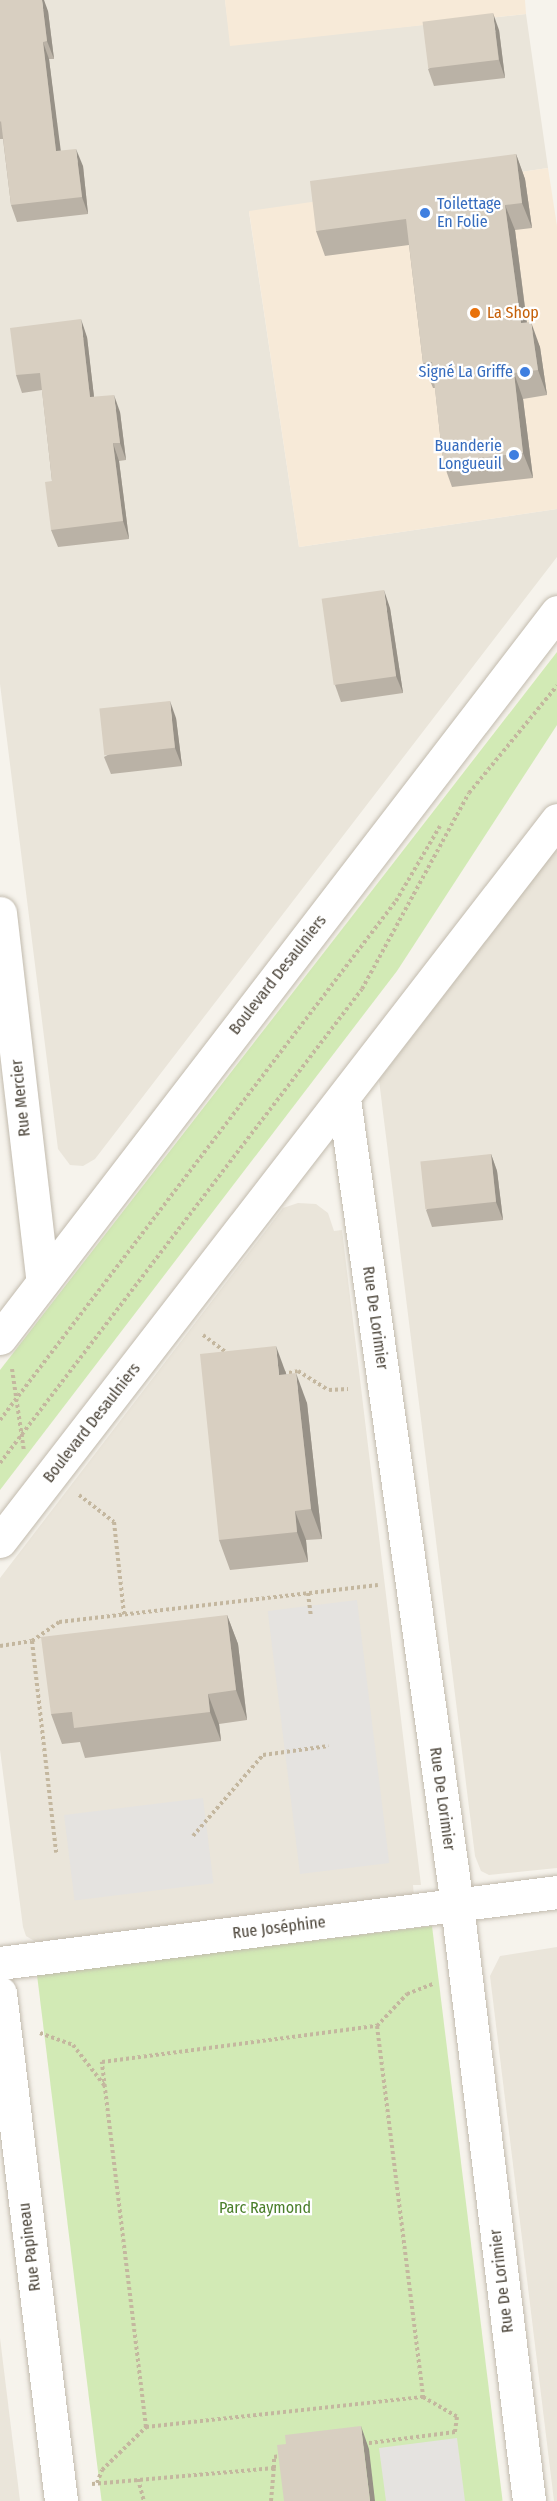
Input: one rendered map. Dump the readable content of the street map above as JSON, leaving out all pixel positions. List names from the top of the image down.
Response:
{
  "streets": {
    "street": [
      "Boulevard Desaulniers",
      "Rue Mercier",
      "Rue De Lorimier",
      "Rue Joséphine",
      "Rue Papineau"
    ]
  },
  "crossings": [
    ["Boulevard Desaulniers", "Rue Mercier"],
    ["Boulevard Desaulniers", "Rue De Lorimier"],
    ["Rue De Lorimier", "Rue Joséphine"]
  ],
  "parks": ["Parc Raymond"],
  "places": [
    "Toilettage En Folie",
    "La Shop",
    "Signé La Griffe",
    "Buanderie Longueuil"
  ]
}
